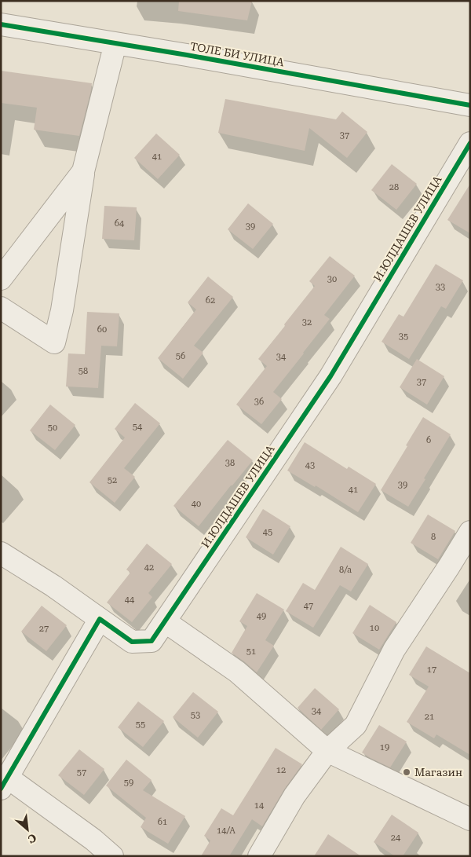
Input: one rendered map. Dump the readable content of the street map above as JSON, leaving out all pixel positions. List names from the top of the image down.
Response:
{
  "streets": {
    "street": ["ТОЛЕ БИ УЛИЦА", "И.ЮЛДАШЕВ УЛИЦА"]
  },
  "places": ["Магазин"],
  "house_numbers": [
    "37",
    "41",
    "28",
    "64",
    "39",
    "30",
    "33",
    "62",
    "32",
    "60",
    "35",
    "56",
    "34",
    "58",
    "37",
    "36",
    "54",
    "50",
    "6",
    "38",
    "43",
    "52",
    "39",
    "41",
    "40",
    "45",
    "8",
    "42",
    "8/a",
    "44",
    "47",
    "49",
    "10",
    "27",
    "51",
    "17",
    "34",
    "53",
    "21",
    "55",
    "19",
    "12",
    "57",
    "59",
    "14",
    "61",
    "14/A",
    "24"
  ],
  "north": "bottom right"
}
